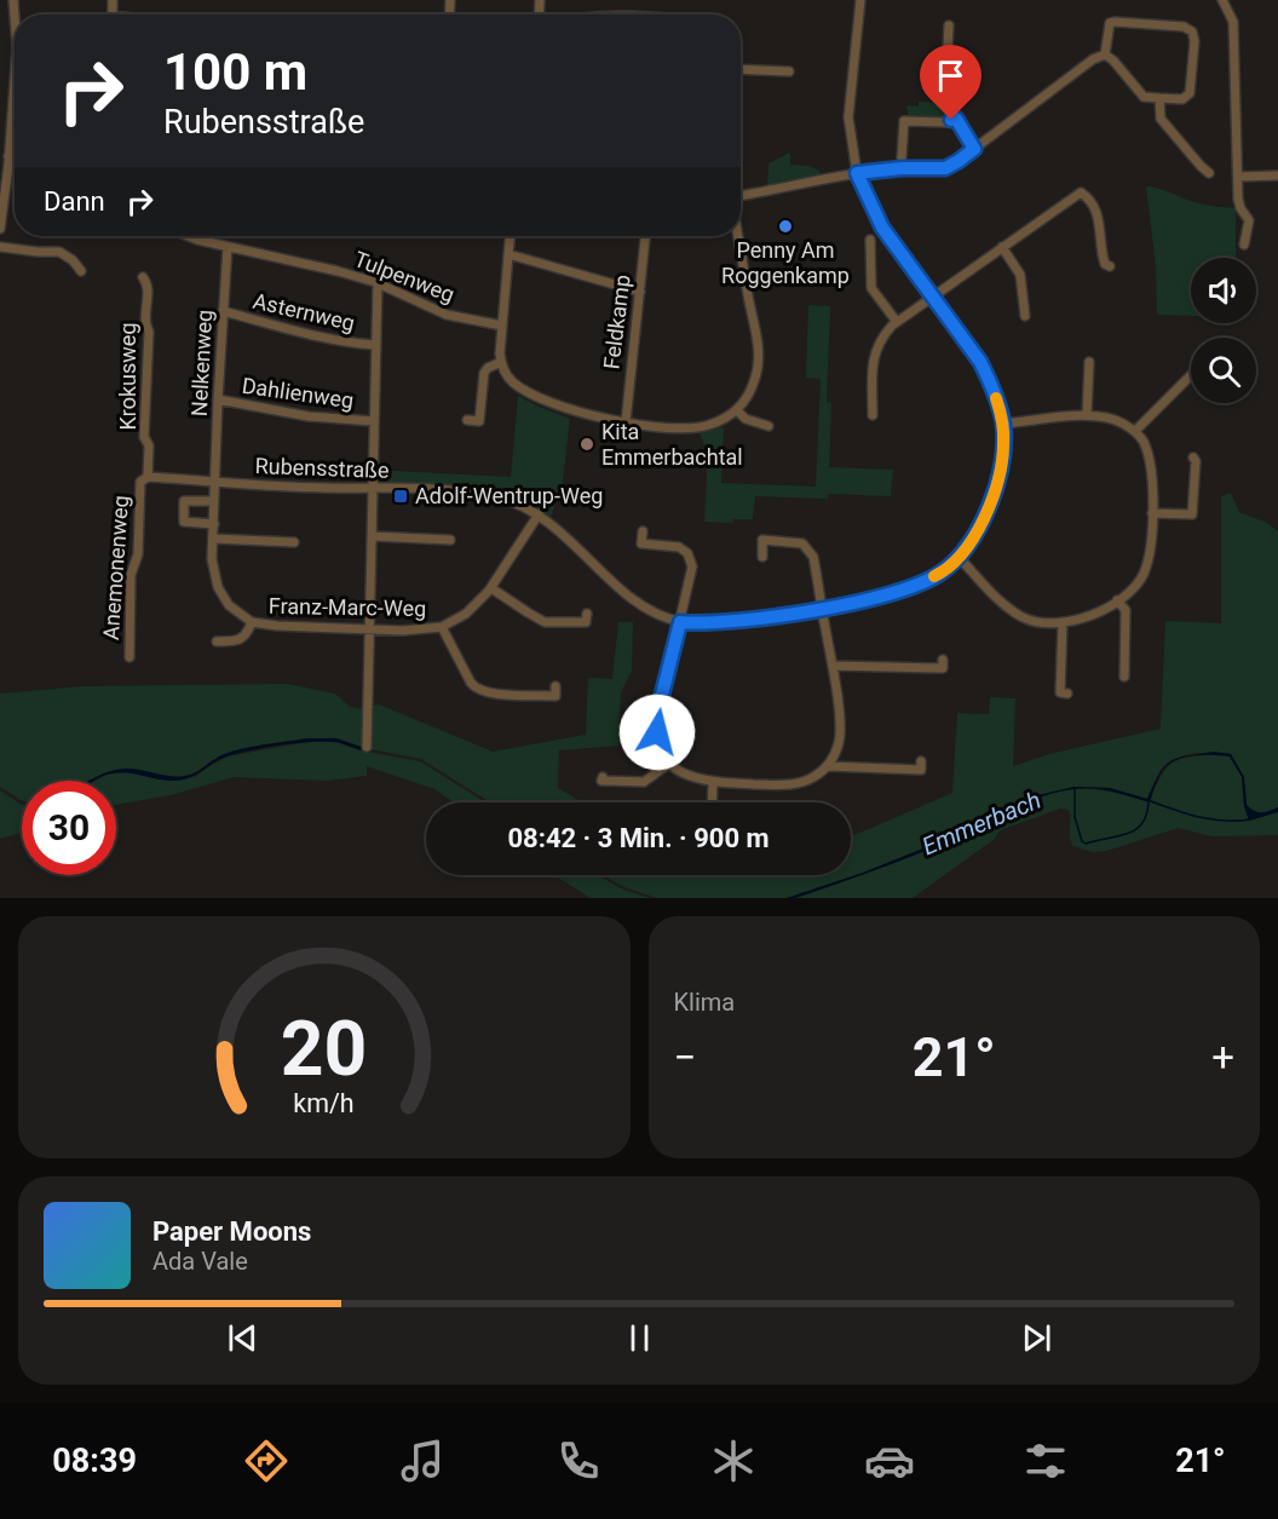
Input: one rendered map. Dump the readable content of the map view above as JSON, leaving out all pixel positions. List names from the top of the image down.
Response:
{
  "streets": {
    "street": [
      "Tulpenweg",
      "Asternweg",
      "Feldkamp",
      "Nelkenweg",
      "Krokusweg",
      "Dahlienweg",
      "Rubensstraße",
      "Anemonenweg",
      "Franz-Marc-Weg"
    ]
  },
  "crossings": [
    ["Tulpenweg", "Nelkenweg"],
    ["Asternweg", "Nelkenweg"],
    ["Nelkenweg", "Dahlienweg"],
    ["Nelkenweg", "Rubensstraße"],
    ["Nelkenweg", "Franz-Marc-Weg"],
    ["Krokusweg", "Rubensstraße"],
    ["Krokusweg", "Anemonenweg"],
    ["Rubensstraße", "Anemonenweg"],
    ["Rubensstraße", "Franz-Marc-Weg"]
  ],
  "water": ["Emmerbach"],
  "places": {
    "other": ["Penny Am Roggenkamp", "Kita Emmerbachtal"],
    "transit": ["Adolf-Wentrup-Weg"]
  },
  "page": {
    "turn": ["100 m", "Rubensstraße"],
    "then": "Dann",
    "limit": "30",
    "trip": "08:42 · 3 Min. · 900 m",
    "tile": "Klima",
    "heat": ["−", "21°", "+"],
    "song": ["Paper Moons", "Ada Vale"],
    "tabs": ["08:39", "21°"],
    "gauge": ["20", "km/h"]
  }
}
